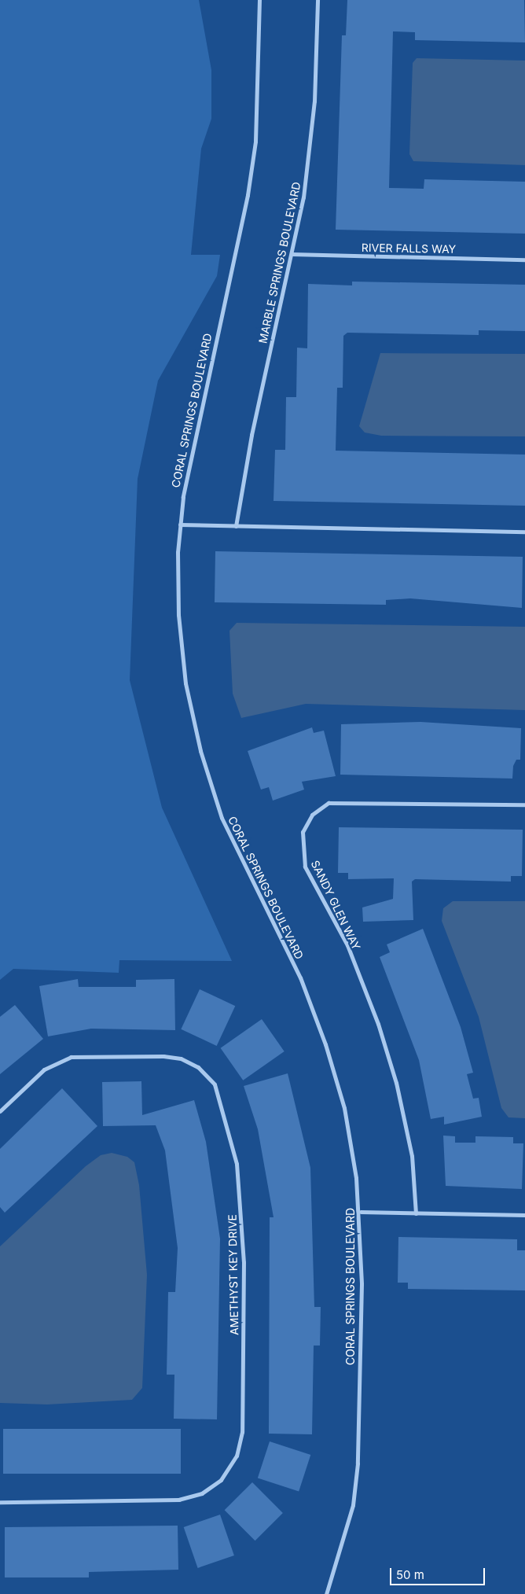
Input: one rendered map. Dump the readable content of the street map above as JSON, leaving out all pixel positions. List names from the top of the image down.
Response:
{
  "streets": {
    "street": [
      "RIVER FALLS WAY",
      "MARBLE SPRINGS BOULEVARD",
      "CORAL SPRINGS BOULEVARD",
      "SANDY GLEN WAY",
      "AMETHYST KEY DRIVE"
    ]
  },
  "crossings": [
    ["RIVER FALLS WAY", "MARBLE SPRINGS BOULEVARD"]
  ],
  "scale_bar": "50 m"
}
